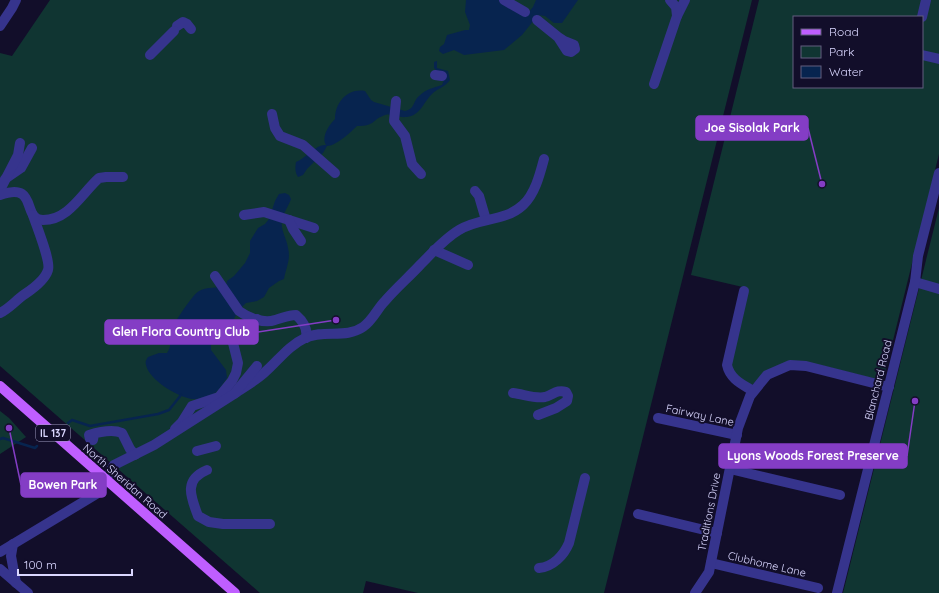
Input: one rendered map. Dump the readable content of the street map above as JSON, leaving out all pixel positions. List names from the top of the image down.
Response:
{
  "streets": {
    "main road": ["IL 137", "North Sheridan Road"],
    "street": [
      "Blanchard Road",
      "Fairway Lane",
      "Traditions Drive",
      "Clubhome Lane"
    ]
  },
  "crossings": [
    ["Blanchard Road", "Traditions Drive"],
    ["Fairway Lane", "Traditions Drive"],
    ["Traditions Drive", "Clubhome Lane"]
  ],
  "places": [
    "Joe Sisolak Park",
    "Glen Flora Country Club",
    "Lyons Woods Forest Preserve",
    "Bowen Park"
  ],
  "legend": ["Road", "Park", "Water"],
  "scale_bar": "100 m"
}
